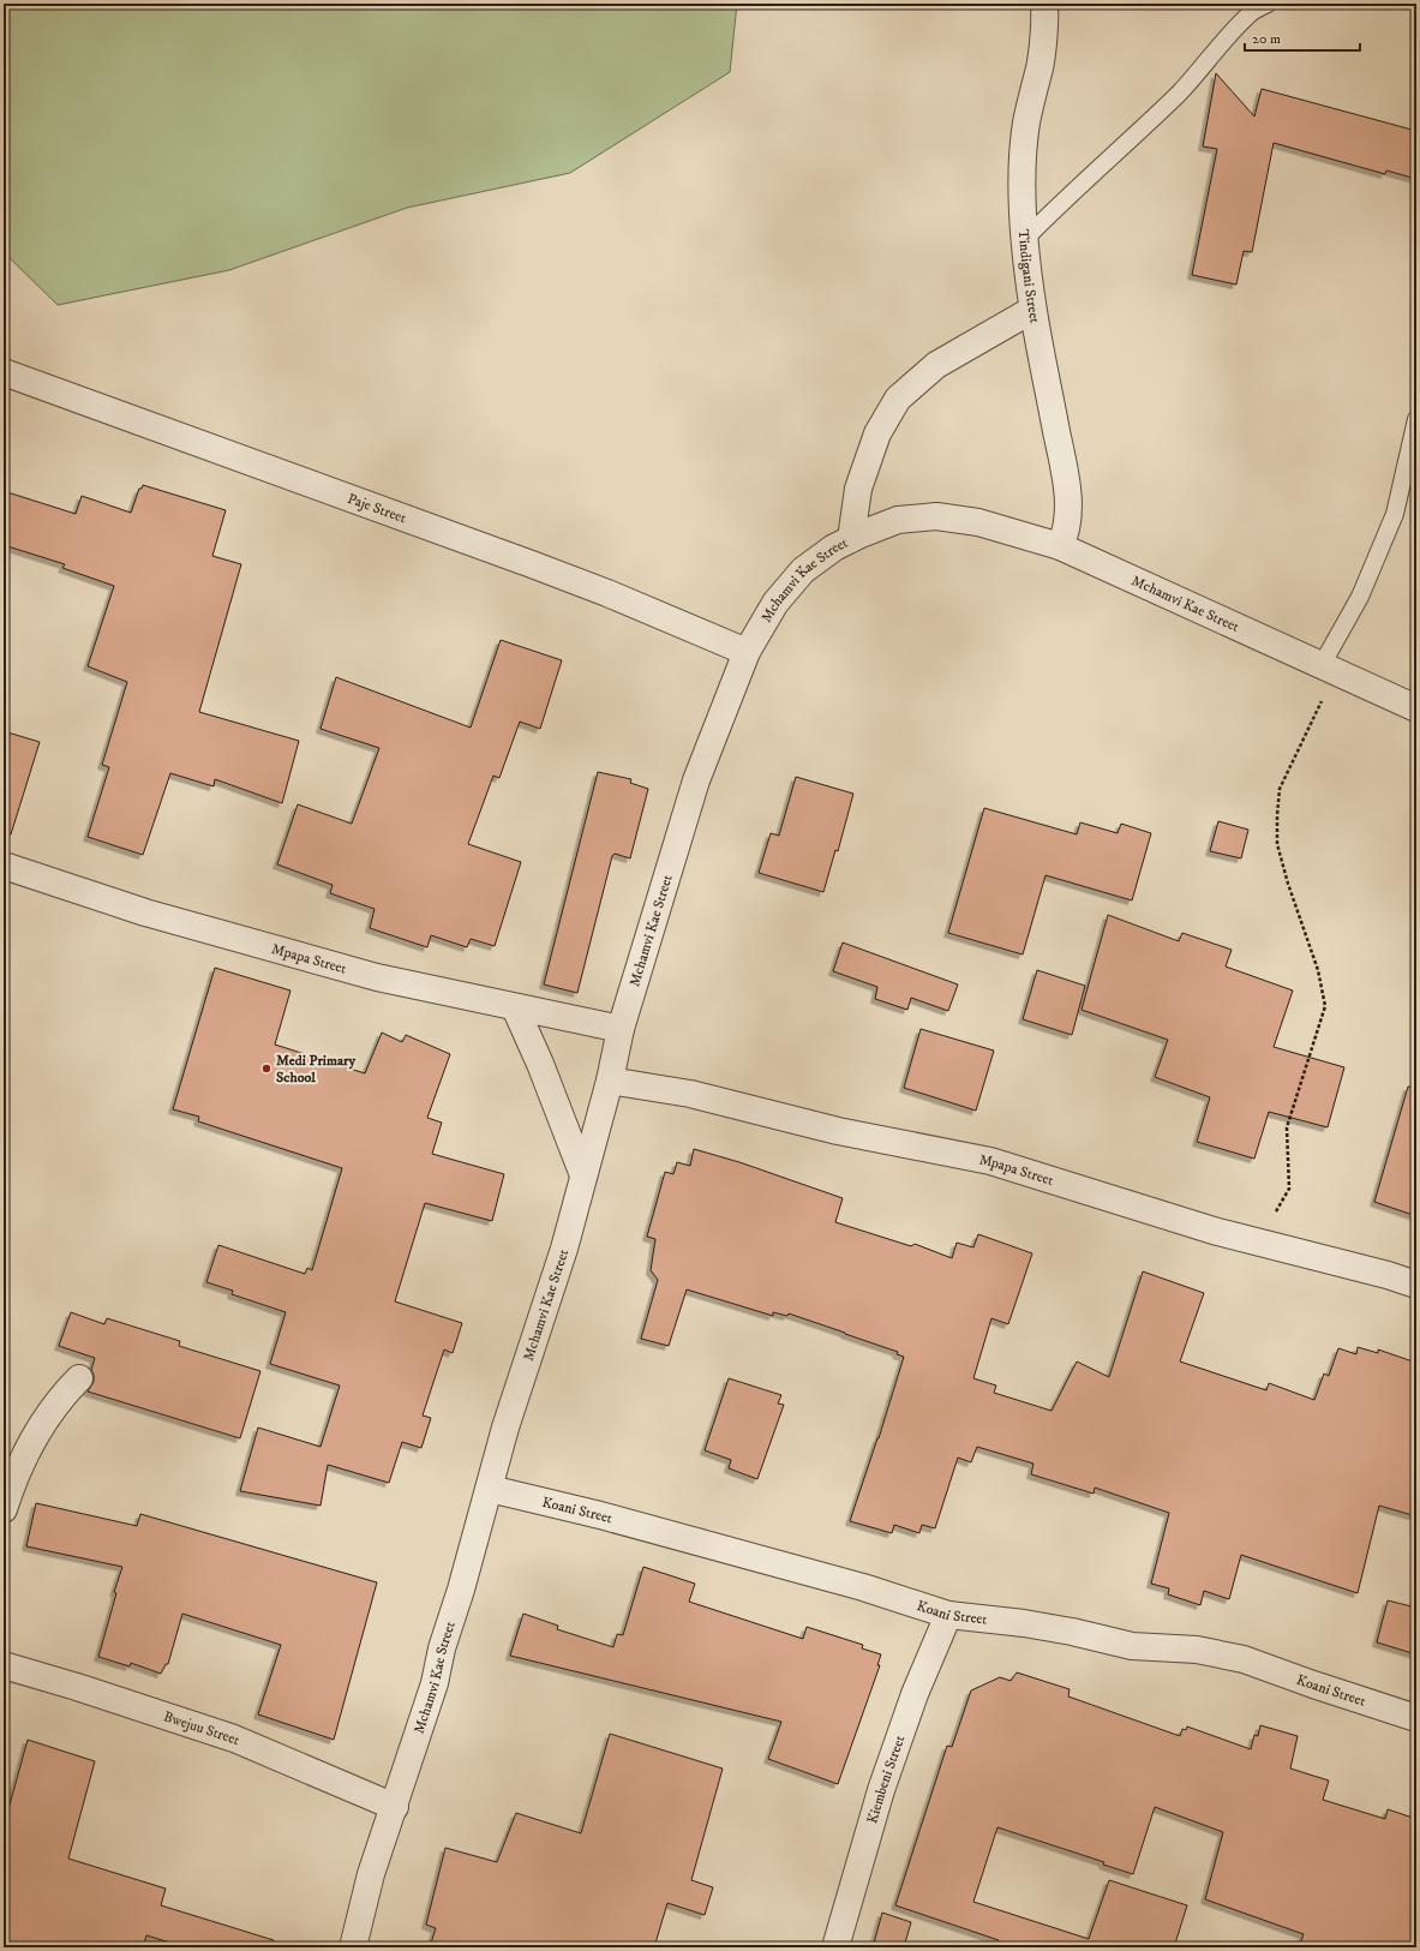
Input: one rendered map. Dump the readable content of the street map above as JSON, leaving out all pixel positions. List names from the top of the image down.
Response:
{
  "streets": {
    "street": [
      "Tindigani Street",
      "Paje Street",
      "Mchamvi Kae Street",
      "Mpapa Street",
      "Koani Street",
      "Bwejuu Street",
      "Kiembeni Street"
    ]
  },
  "crossings": [
    ["Tindigani Street", "Mchamvi Kae Street"],
    ["Paje Street", "Mchamvi Kae Street"],
    ["Mchamvi Kae Street", "Mpapa Street"],
    ["Mchamvi Kae Street", "Koani Street"],
    ["Mchamvi Kae Street", "Bwejuu Street"],
    ["Koani Street", "Kiembeni Street"]
  ],
  "places": ["Medi Primary School"],
  "scale_bar": "20 m"
}
